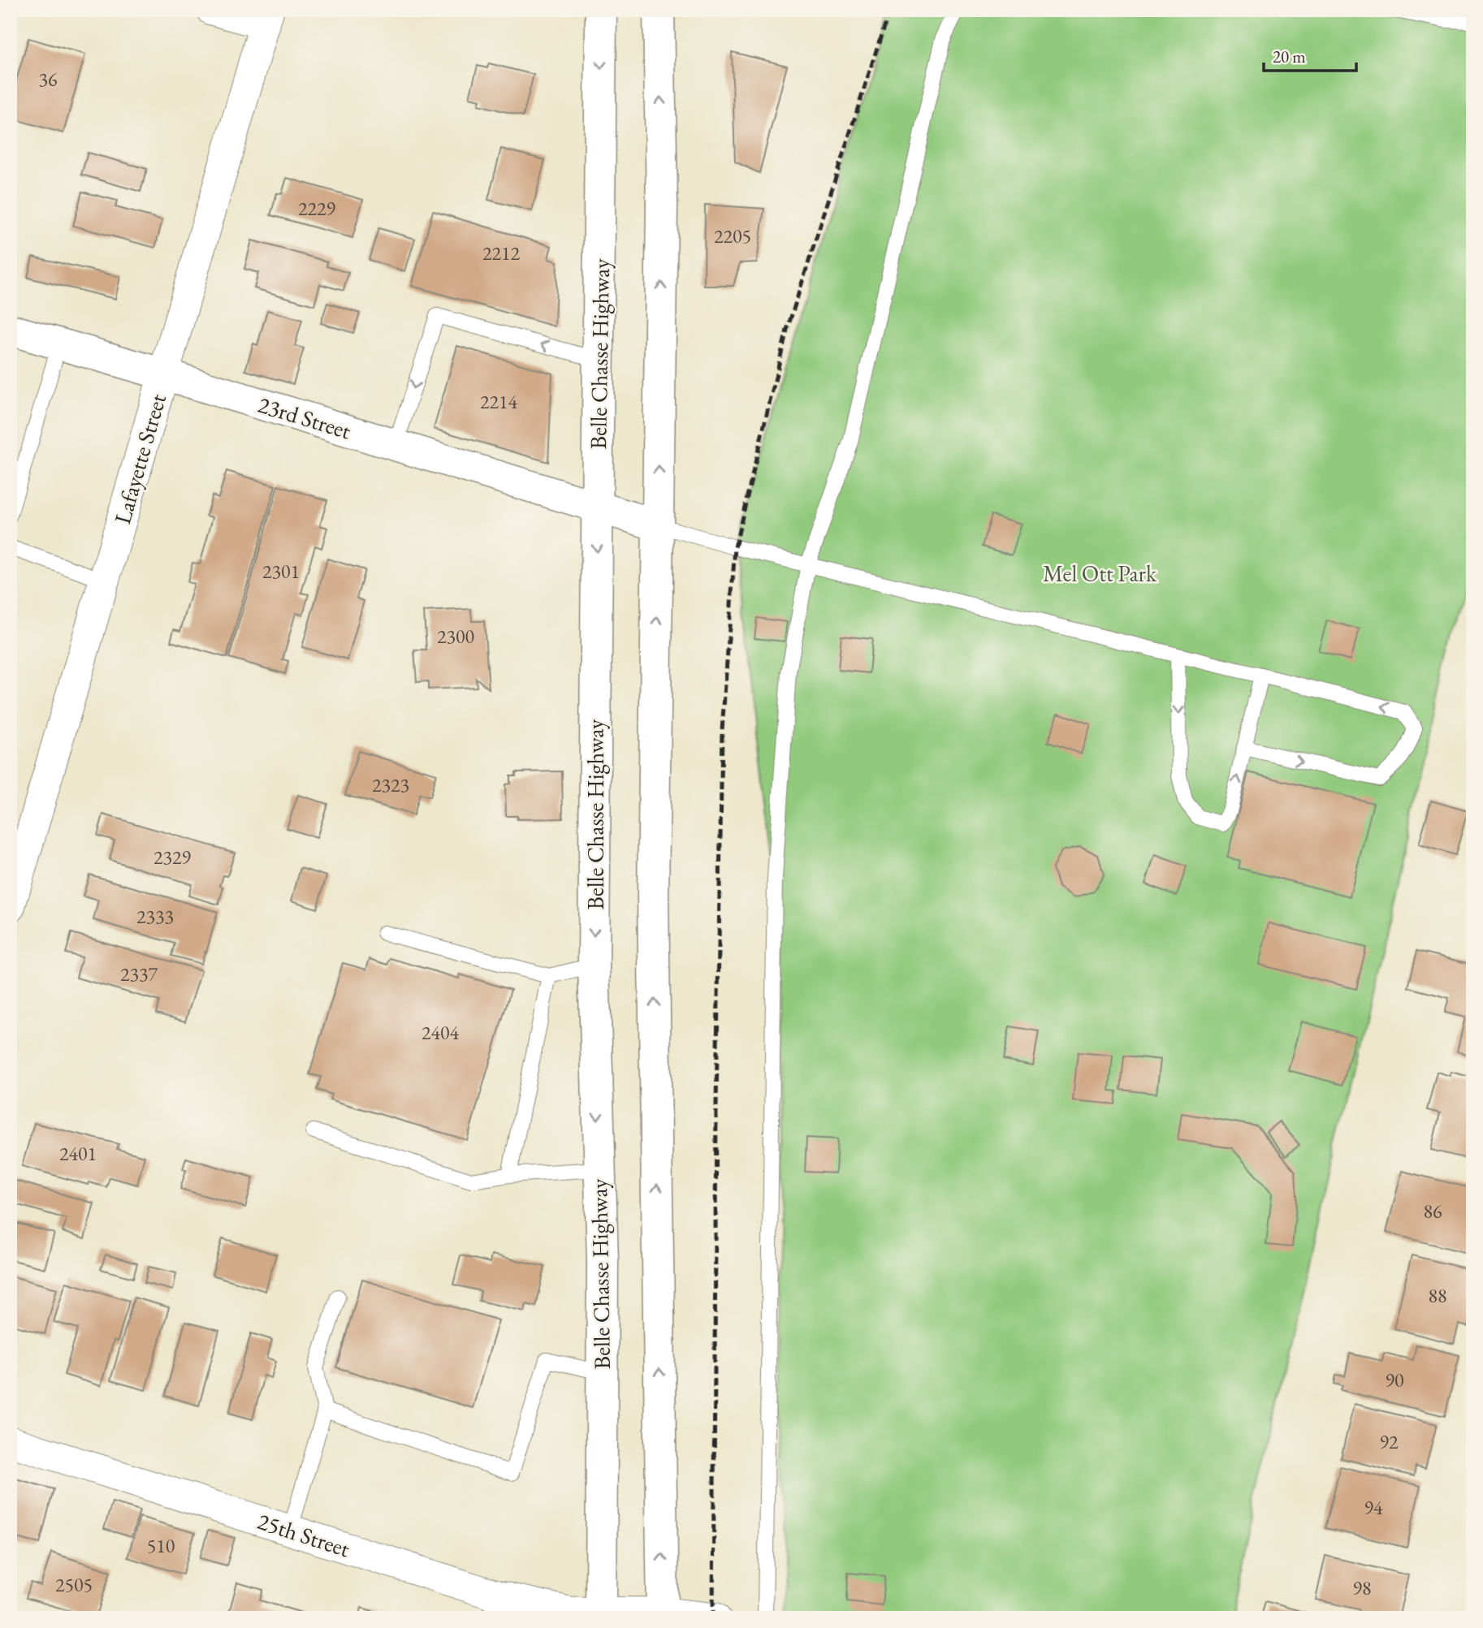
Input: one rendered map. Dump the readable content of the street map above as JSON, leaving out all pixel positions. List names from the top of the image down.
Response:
{
  "streets": {
    "main road": ["Belle Chasse Highway", "23rd Street"],
    "street": ["Lafayette Street", "25th Street"]
  },
  "crossings": [
    ["Belle Chasse Highway", "23rd Street"],
    ["Belle Chasse Highway", "25th Street"],
    ["23rd Street", "Lafayette Street"]
  ],
  "parks": ["Mel Ott Park"],
  "house_numbers": [
    "36",
    "2229",
    "2205",
    "2212",
    "2214",
    "2301",
    "2300",
    "2323",
    "2329",
    "2333",
    "2337",
    "2404",
    "2401",
    "86",
    "88",
    "90",
    "92",
    "94",
    "510",
    "2505",
    "98"
  ],
  "scale_bar": "20 m"
}
